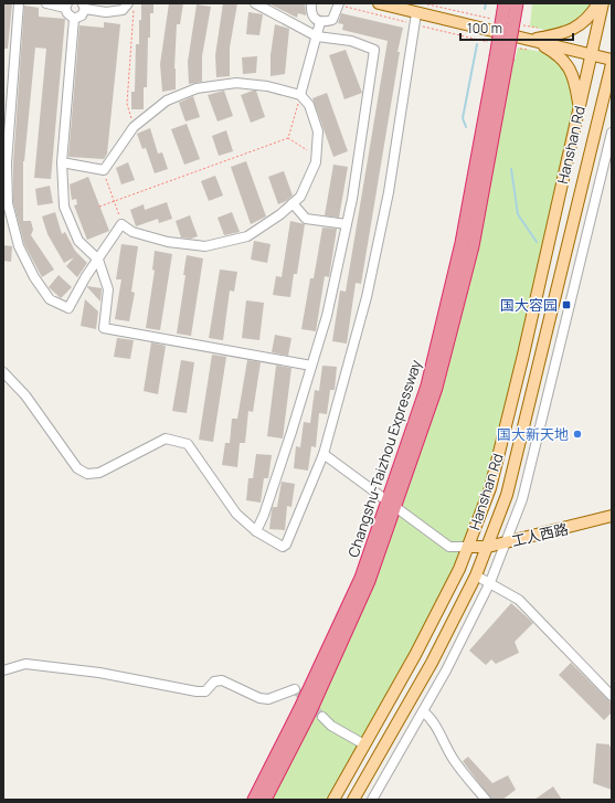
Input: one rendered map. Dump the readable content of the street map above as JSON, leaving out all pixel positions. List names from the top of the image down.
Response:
{
  "streets": {
    "highway": ["Changshu-Taizhou Expressway"],
    "main road": ["Hanshan Rd", "工人西路"]
  },
  "crossings": [
    ["Hanshan Rd", "工人西路"]
  ],
  "places": {
    "transit": ["国大容园"],
    "other": ["国大新天地"]
  },
  "scale_bar": "100 m"
}
